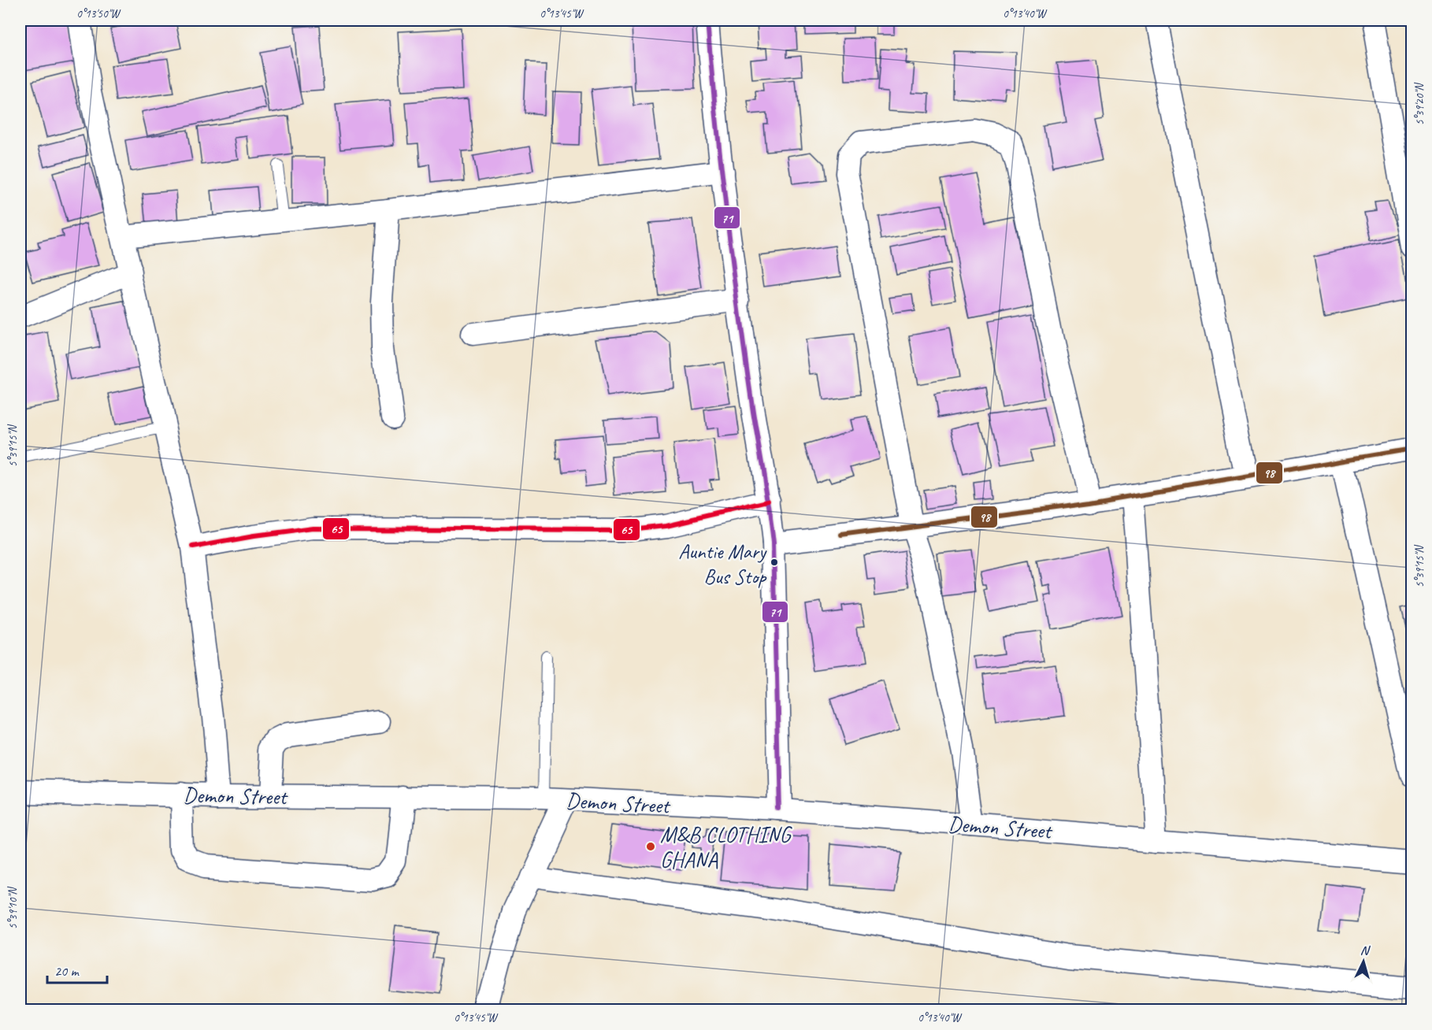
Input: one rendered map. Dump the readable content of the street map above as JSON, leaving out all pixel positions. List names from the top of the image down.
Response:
{
  "streets": {
    "street": ["Demon Street"]
  },
  "places": ["Auntie Mary Bus Stop", "M&B CLOTHING GHANA"],
  "lines": ["transit line 71", "transit line 98", "transit line 65"],
  "scale_bar": "20 m",
  "north": "top",
  "coordinates": [
    "0°13'50\"W",
    "0°13'45\"W",
    "0°13'40\"W",
    "5°39'20\"N",
    "5°39'15\"N",
    "5°39'10\"N"
  ]
}
